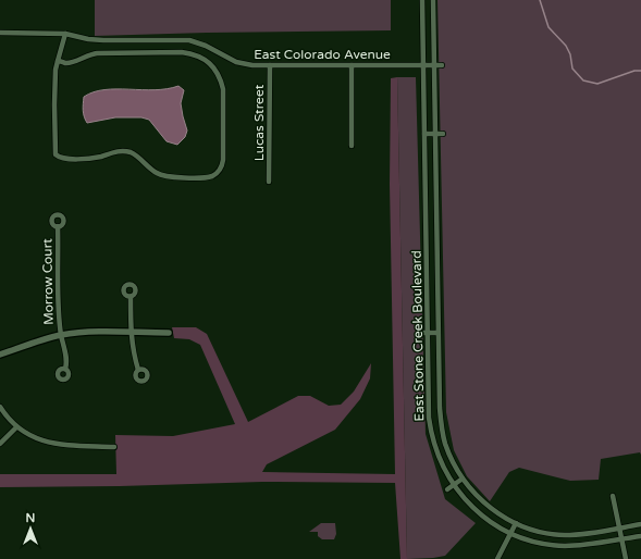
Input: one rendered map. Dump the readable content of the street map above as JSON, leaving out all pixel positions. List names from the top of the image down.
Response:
{
  "streets": {
    "street": [
      "East Colorado Avenue",
      "Lucas Street",
      "Morrow Court",
      "East Stone Creek Boulevard"
    ]
  },
  "crossings": [
    ["East Colorado Avenue", "Lucas Street"],
    ["East Colorado Avenue", "East Stone Creek Boulevard"]
  ],
  "north": "top"
}
